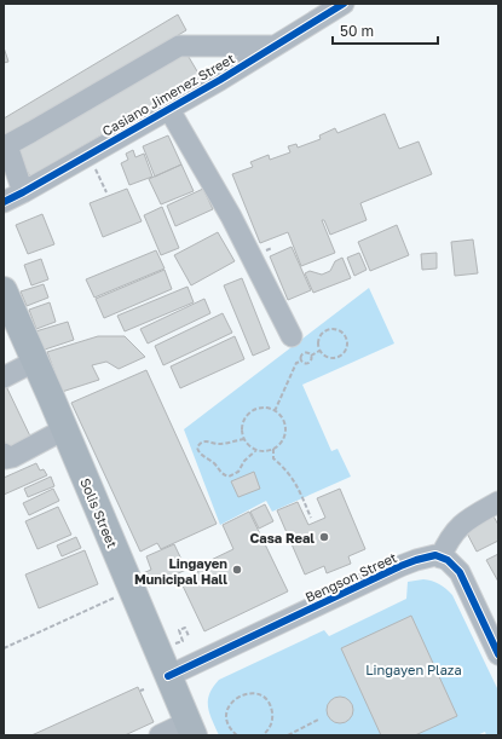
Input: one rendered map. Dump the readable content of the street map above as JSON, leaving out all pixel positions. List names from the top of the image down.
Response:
{
  "streets": {
    "highway": ["Solis Street"],
    "street": ["Casiano Jimenez Street", "Bengson Street"]
  },
  "crossings": [
    ["Solis Street", "Bengson Street"]
  ],
  "parks": ["Lingayen Plaza"],
  "places": ["Casa Real", "Lingayen Municipal Hall"],
  "scale_bar": "50 m"
}
